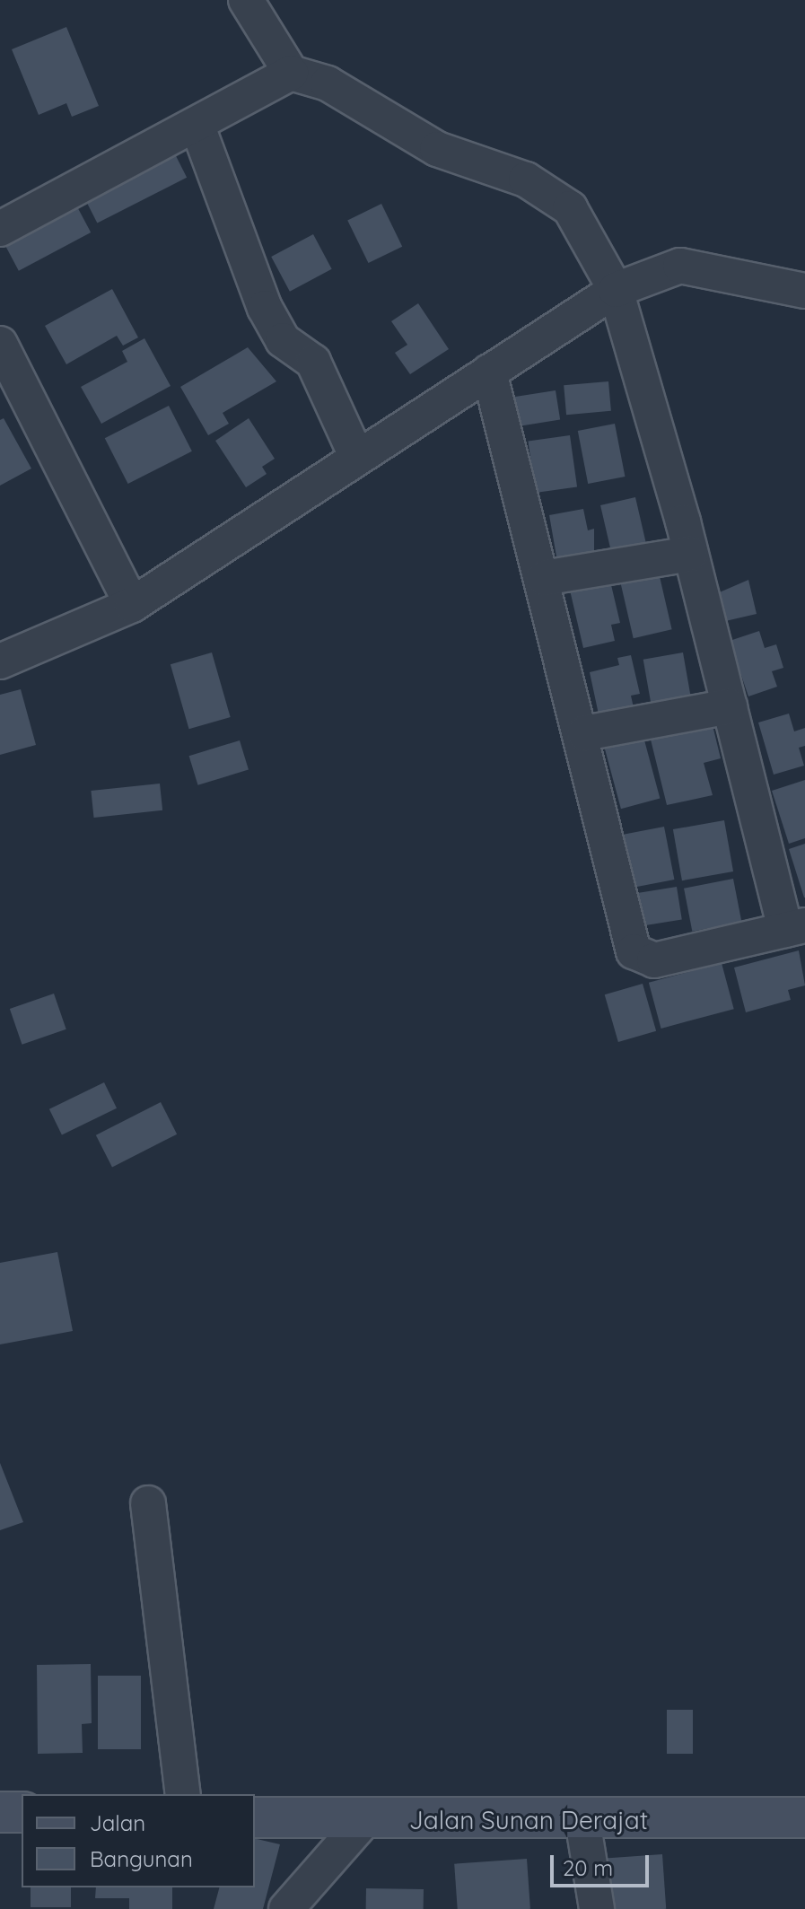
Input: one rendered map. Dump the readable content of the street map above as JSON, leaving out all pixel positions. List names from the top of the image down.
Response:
{
  "streets": {
    "street": ["Jalan Sunan Derajat"]
  },
  "legend": ["Jalan", "Bangunan"],
  "scale_bar": "20 m"
}
